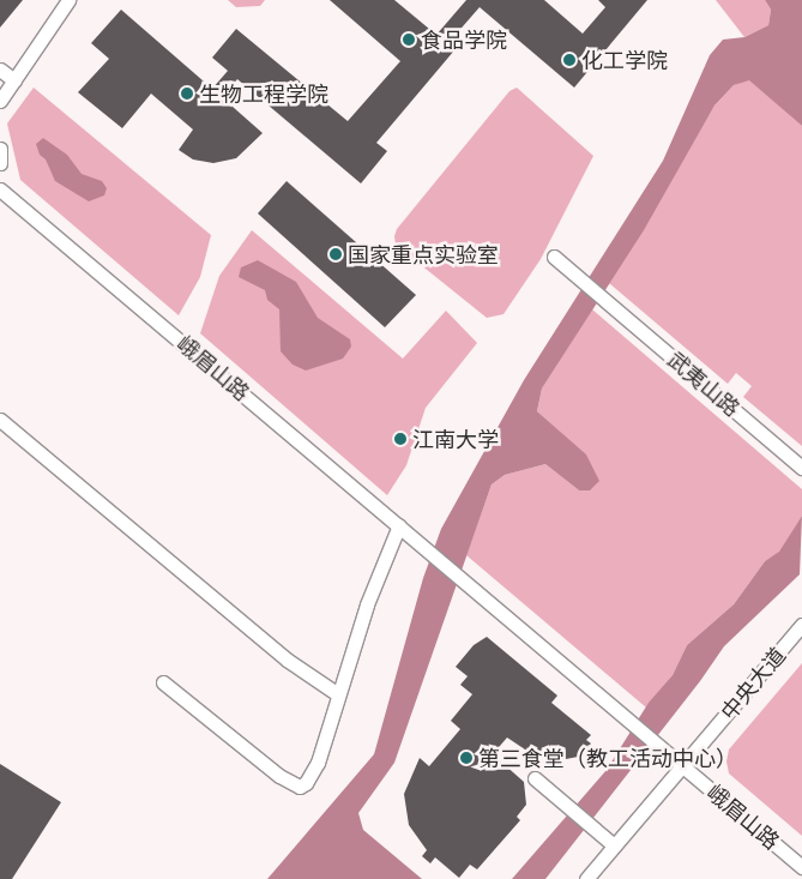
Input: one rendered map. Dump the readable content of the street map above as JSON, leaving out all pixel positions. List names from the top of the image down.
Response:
{
  "streets": {
    "street": ["峨眉山路", "武夷山路", "中央大道"]
  },
  "crossings": [
    ["峨眉山路", "中央大道"]
  ],
  "places": [
    "食品学院",
    "化工学院",
    "生物工程学院",
    "国家重点实验室",
    "江南大学",
    "第三食堂（教工活动中心）"
  ]
}
